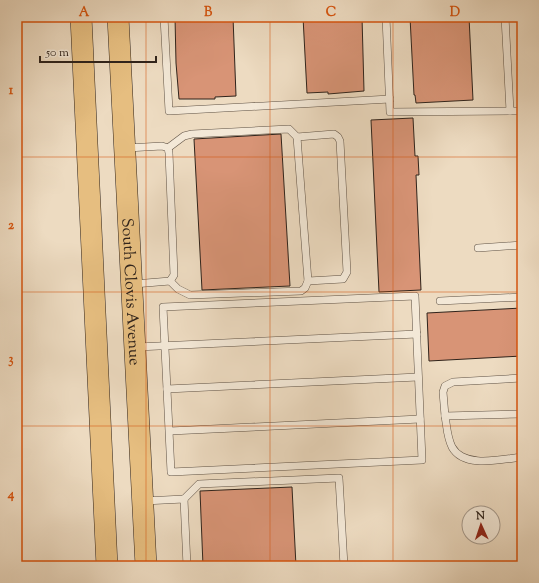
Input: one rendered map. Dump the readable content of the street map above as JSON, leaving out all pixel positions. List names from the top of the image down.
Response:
{
  "streets": {
    "main road": ["South Clovis Avenue"]
  },
  "scale_bar": "50 m",
  "north": "top",
  "grid": {
    "columns": [
      "A",
      "B",
      "C",
      "D"
    ],
    "rows": [
      "1",
      "2",
      "3",
      "4"
    ]
  }
}
